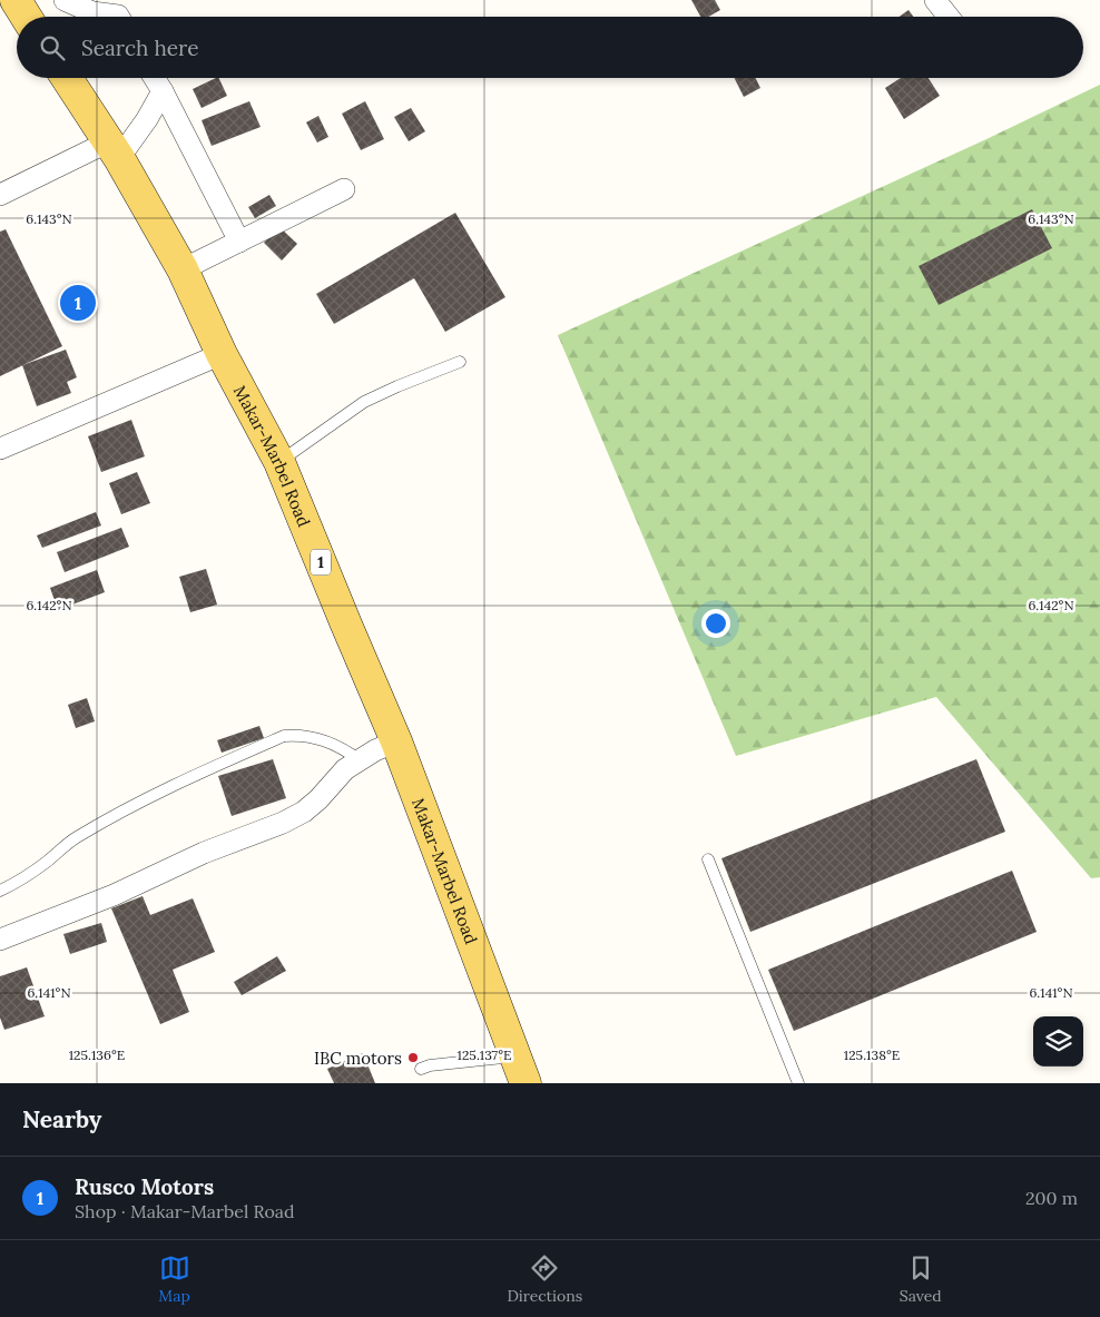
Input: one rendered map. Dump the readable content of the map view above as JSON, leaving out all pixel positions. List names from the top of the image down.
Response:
{
  "streets": {
    "main road": ["Makar-Marbel Road", "1"]
  },
  "places": ["IBC motors"],
  "page": {
    "search": "Search here",
    "pins": "1",
    "heading": "Nearby",
    "list": [
      {
        "mark": "1",
        "name": "Rusco Motors",
        "note": "Shop · Makar-Marbel Road",
        "value": "200 m"
      }
    ],
    "nav": ["Map", "Directions", "Saved"]
  },
  "coordinates": [
    "6.143°N",
    "6.142°N",
    "6.141°N",
    "125.136°E",
    "125.137°E",
    "125.138°E"
  ]
}
